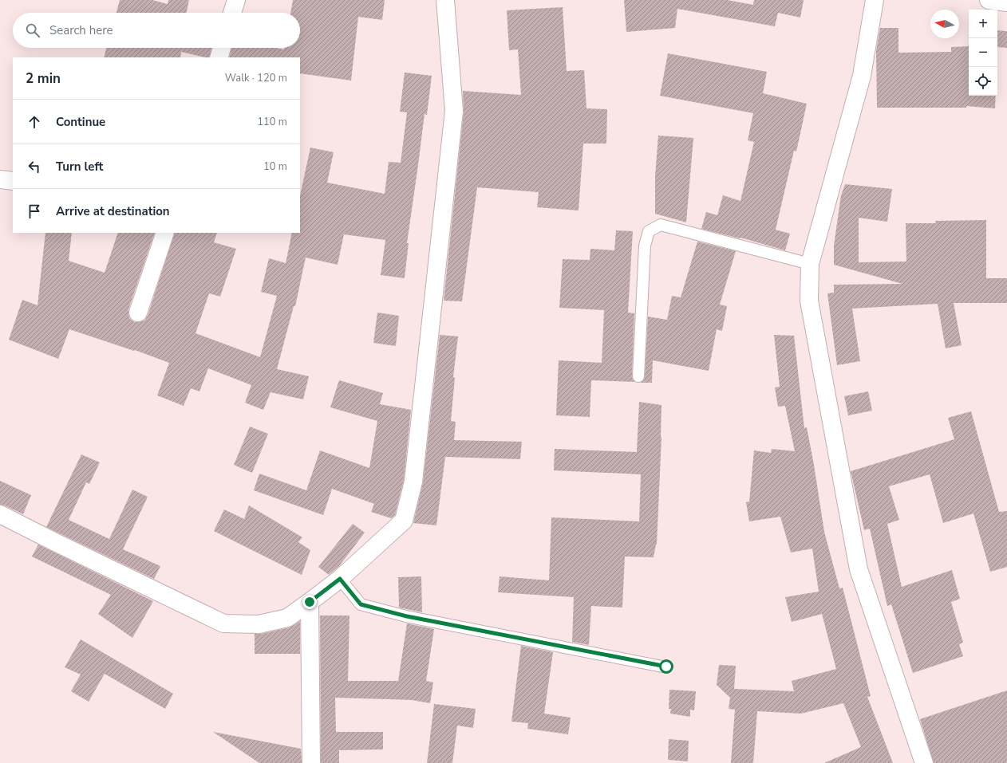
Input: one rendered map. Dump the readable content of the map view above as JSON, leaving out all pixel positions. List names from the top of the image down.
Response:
{
  "north": "left",
  "page": {
    "map_buttons": ["+", "−"],
    "search": "Search here",
    "heading": ["2 min", "Walk · 120 m"],
    "list": [
      ["Continue", "110 m"],
      ["Turn left", "10 m"],
      "Arrive at destination"
    ]
  }
}
